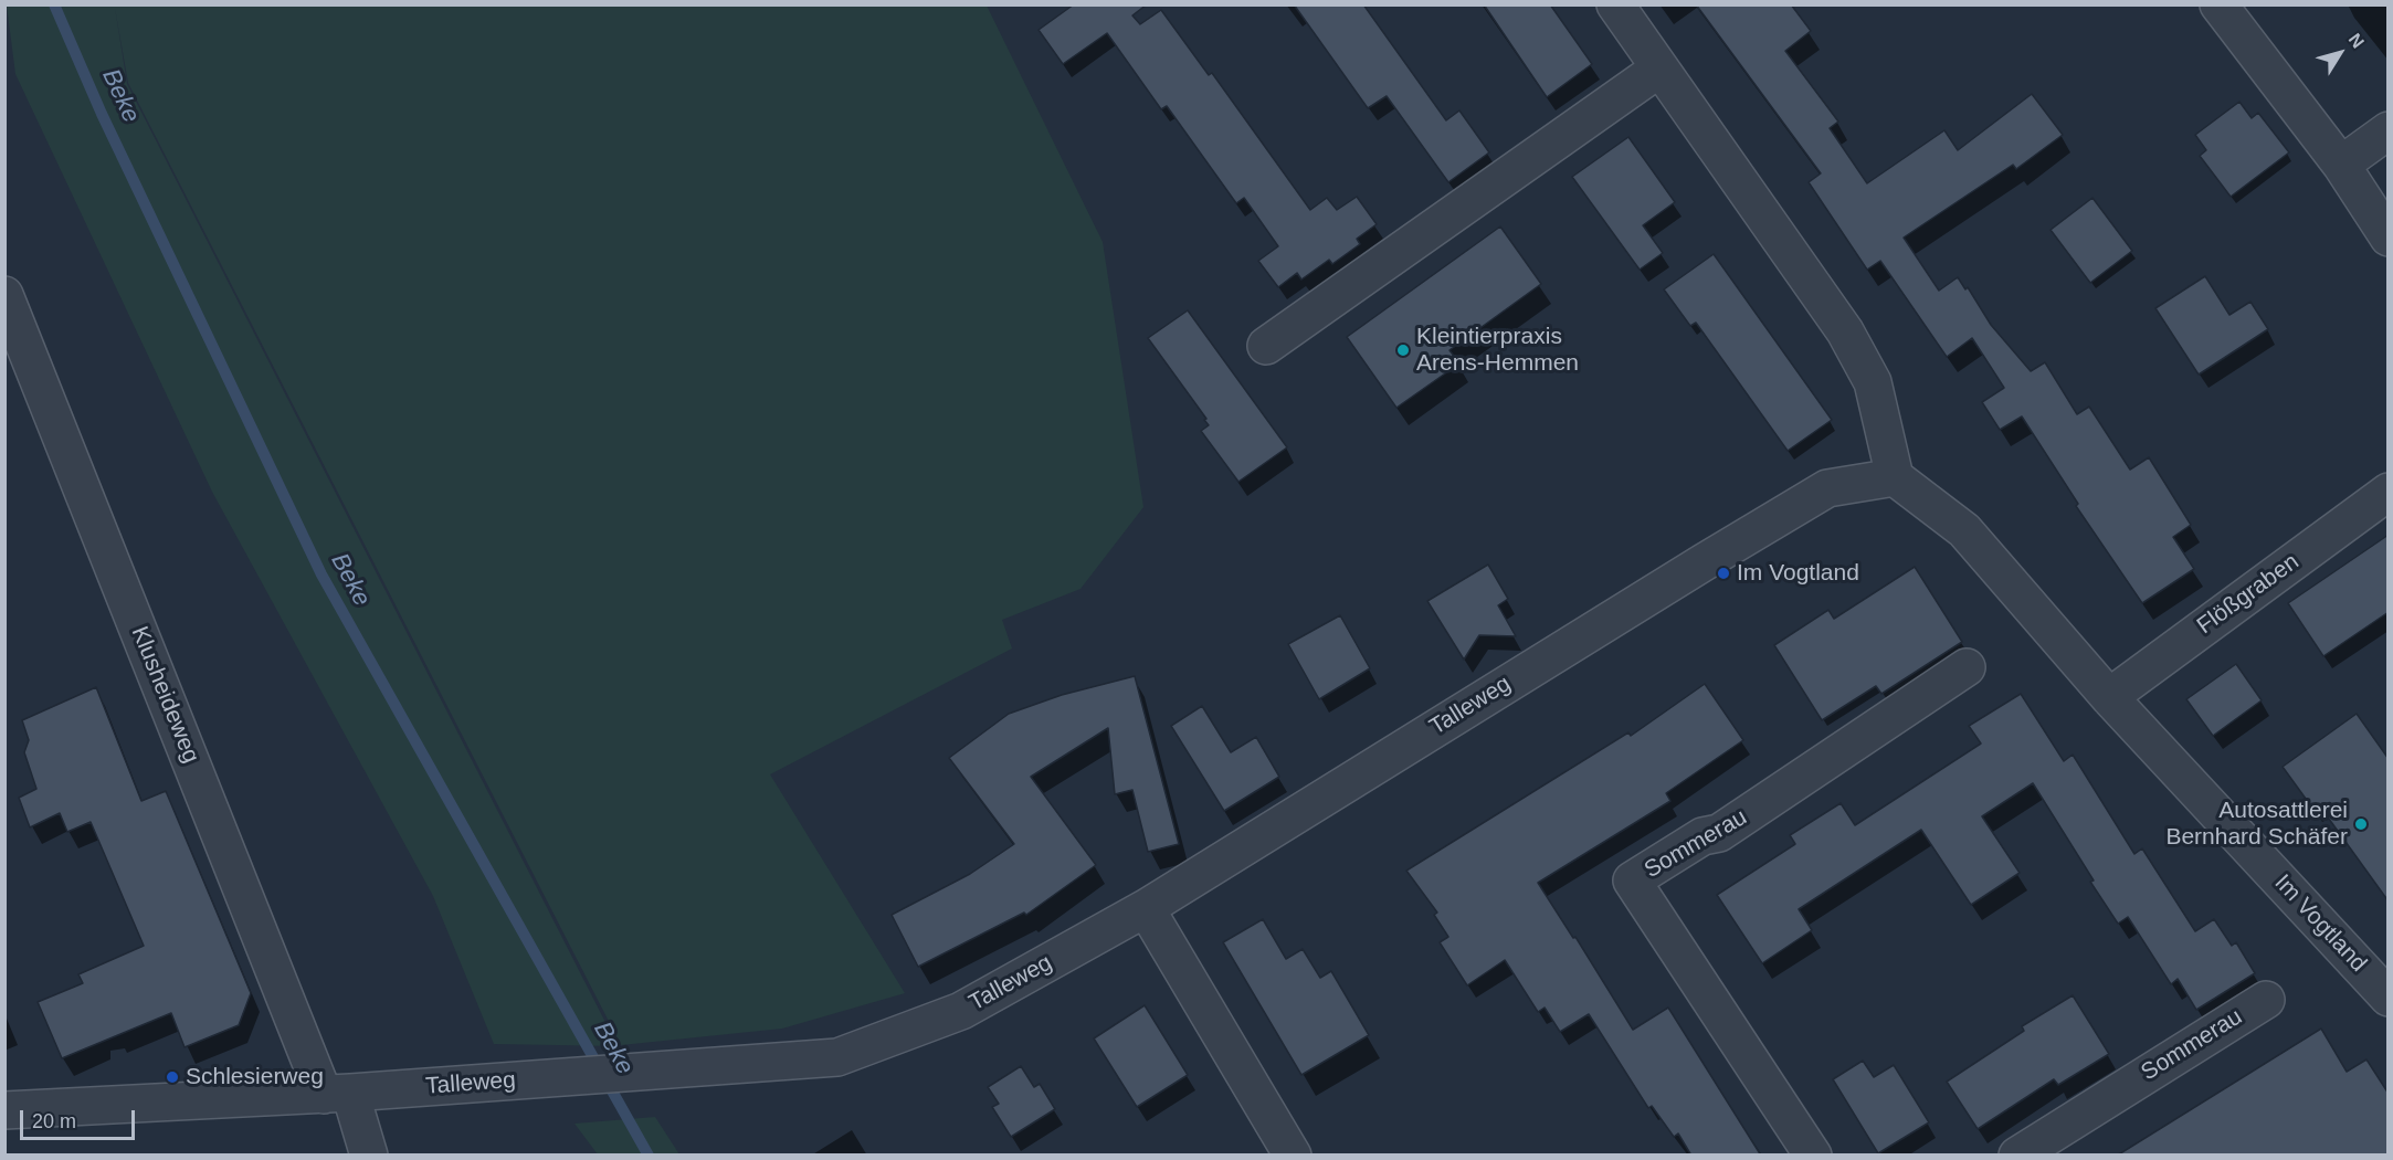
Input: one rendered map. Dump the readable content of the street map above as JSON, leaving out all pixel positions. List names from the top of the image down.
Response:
{
  "streets": {
    "street": [
      "Flößgraben",
      "Klusheideweg",
      "Talleweg",
      "Sommerau",
      "Im Vogtland"
    ]
  },
  "crossings": [
    ["Flößgraben", "Im Vogtland"],
    ["Klusheideweg", "Talleweg"],
    ["Talleweg", "Im Vogtland"]
  ],
  "water": ["Beke"],
  "places": [
    "Kleintierpraxis Arens-Hemmen",
    "Im Vogtland",
    "Autosattlerei Bernhard Schäfer",
    "Schlesierweg"
  ],
  "scale_bar": "20 m",
  "north": "top right"
}
